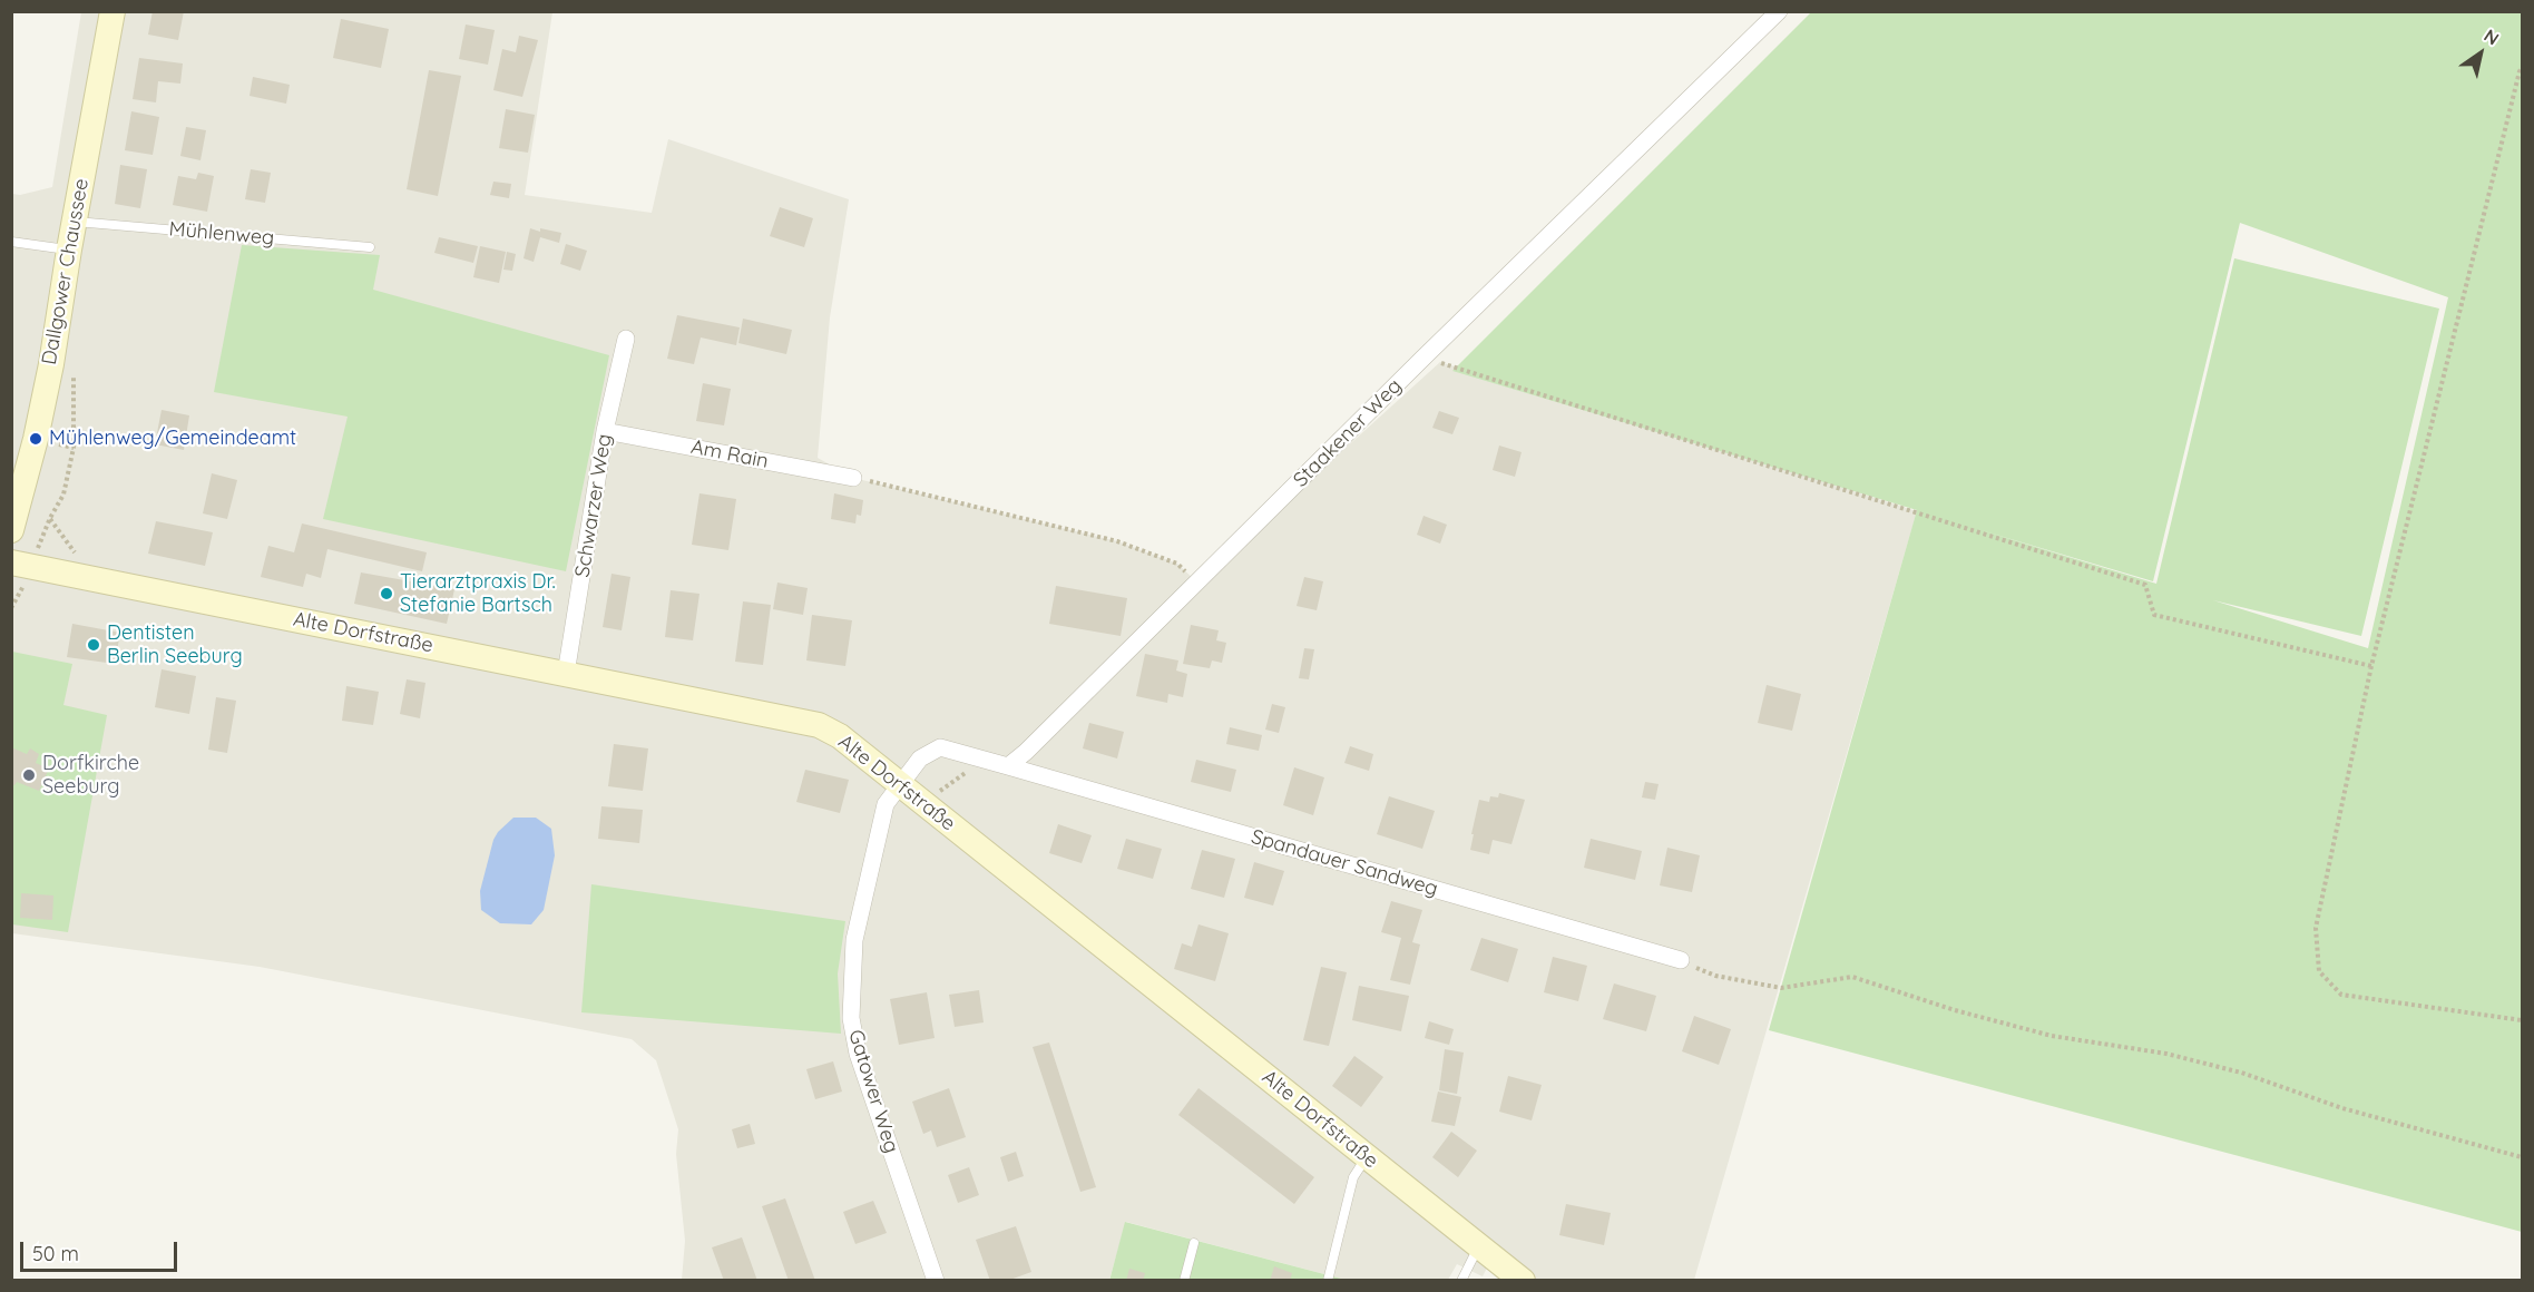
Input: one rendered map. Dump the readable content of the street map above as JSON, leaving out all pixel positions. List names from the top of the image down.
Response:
{
  "streets": {
    "street": [
      "Dallgower Chaussee",
      "Staakener Weg",
      "Am Rain",
      "Schwarzer Weg",
      "Alte Dorfstraße",
      "Spandauer Sandweg",
      "Gatower Weg"
    ],
    "lane": ["Mühlenweg"]
  },
  "crossings": [
    ["Mühlenweg", "Dallgower Chaussee"],
    ["Staakener Weg", "Spandauer Sandweg"],
    ["Am Rain", "Schwarzer Weg"],
    ["Schwarzer Weg", "Alte Dorfstraße"],
    ["Alte Dorfstraße", "Gatower Weg"]
  ],
  "places": [
    "Mühlenweg/Gemeindeamt",
    "Tierarztpraxis Dr. Stefanie Bartsch",
    "Dentisten Berlin Seeburg",
    "Dorfkirche Seeburg"
  ],
  "scale_bar": "50 m",
  "north": "top right"
}
